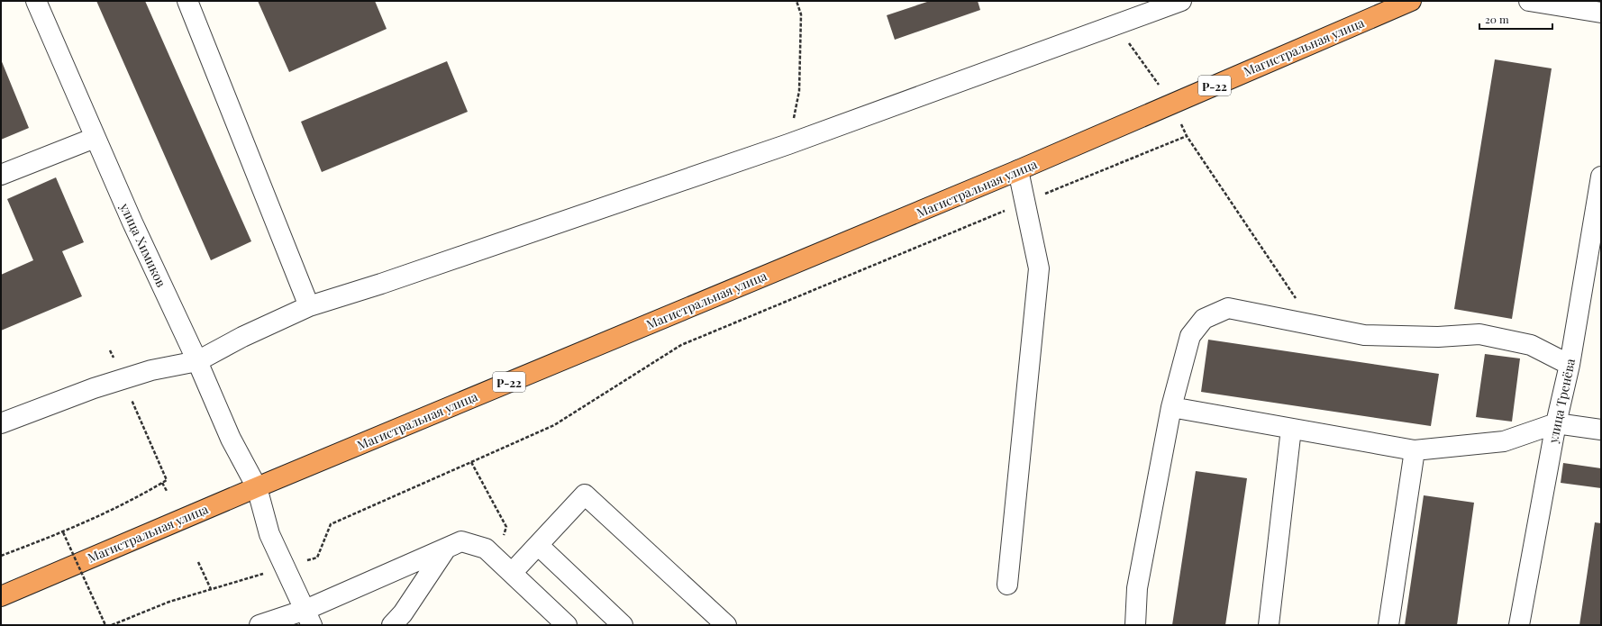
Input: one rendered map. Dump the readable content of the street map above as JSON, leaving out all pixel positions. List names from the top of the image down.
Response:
{
  "streets": {
    "highway": ["Магистральная улица", "Р-22"],
    "street": ["улица Химиков", "улица Тренёва"]
  },
  "crossings": [
    ["Магистральная улица", "улица Химиков"]
  ],
  "scale_bar": "20 m"
}
